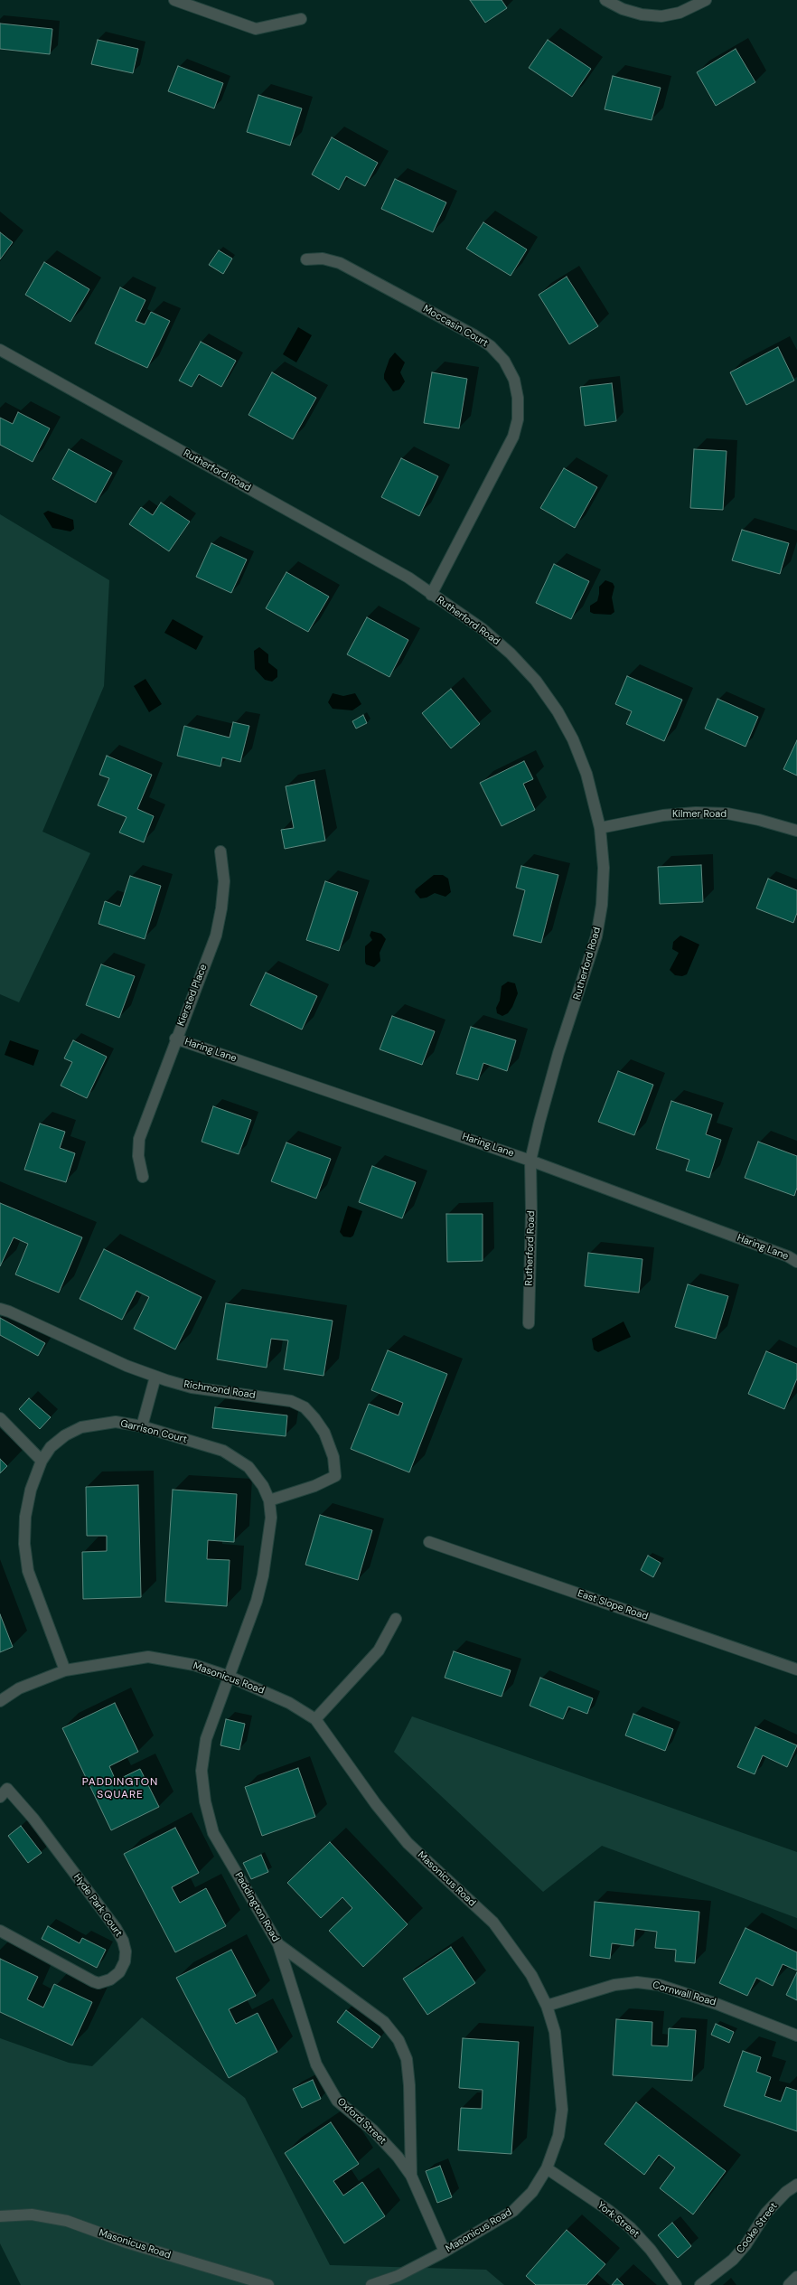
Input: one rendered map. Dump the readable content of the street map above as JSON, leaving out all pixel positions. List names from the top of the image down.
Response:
{
  "streets": {
    "street": [
      "Moccasin Court",
      "Rutherford Road",
      "Kilmer Road",
      "Kiersted Place",
      "Haring Lane",
      "Richmond Road",
      "Garrison Court",
      "East Slope Road",
      "Masonicus Road",
      "Hyde Park Court",
      "Paddington Road",
      "Cornwall Road",
      "Oxford Street",
      "York Street",
      "Cooke Street"
    ]
  },
  "crossings": [
    ["Moccasin Court", "Rutherford Road"],
    ["Rutherford Road", "Kilmer Road"],
    ["Rutherford Road", "Haring Lane"],
    ["Kiersted Place", "Haring Lane"],
    ["Richmond Road", "Garrison Court"],
    ["Garrison Court", "Masonicus Road"],
    ["Garrison Court", "Paddington Road"],
    ["Masonicus Road", "Paddington Road"],
    ["Masonicus Road", "Cornwall Road"],
    ["Masonicus Road", "Oxford Street"],
    ["Masonicus Road", "York Street"],
    ["Paddington Road", "Oxford Street"]
  ],
  "districts": ["PADDINGTON SQUARE"]
}
